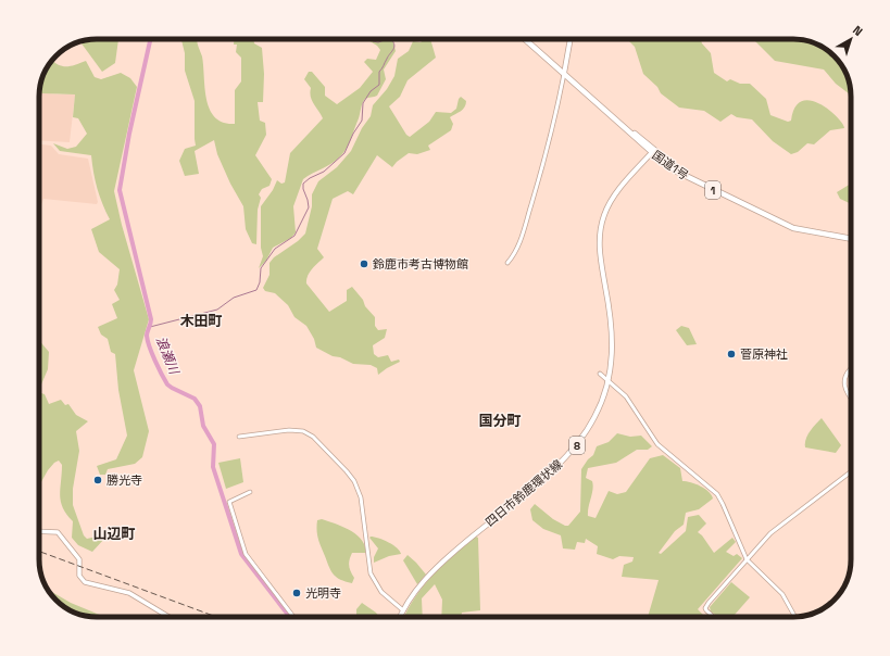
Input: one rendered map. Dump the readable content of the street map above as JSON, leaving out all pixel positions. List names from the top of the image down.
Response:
{
  "streets": {
    "highway": ["国道1号", "1"],
    "main road": ["8", "四日市鈴鹿環状線"]
  },
  "crossings": [
    ["国道1号", "四日市鈴鹿環状線"]
  ],
  "districts": ["木田町", "国分町", "山辺町"],
  "water": ["浪瀬川"],
  "places": [
    "鈴鹿市考古博物館",
    "菅原神社",
    "勝光寺",
    "光明寺"
  ],
  "north": "top right"
}
